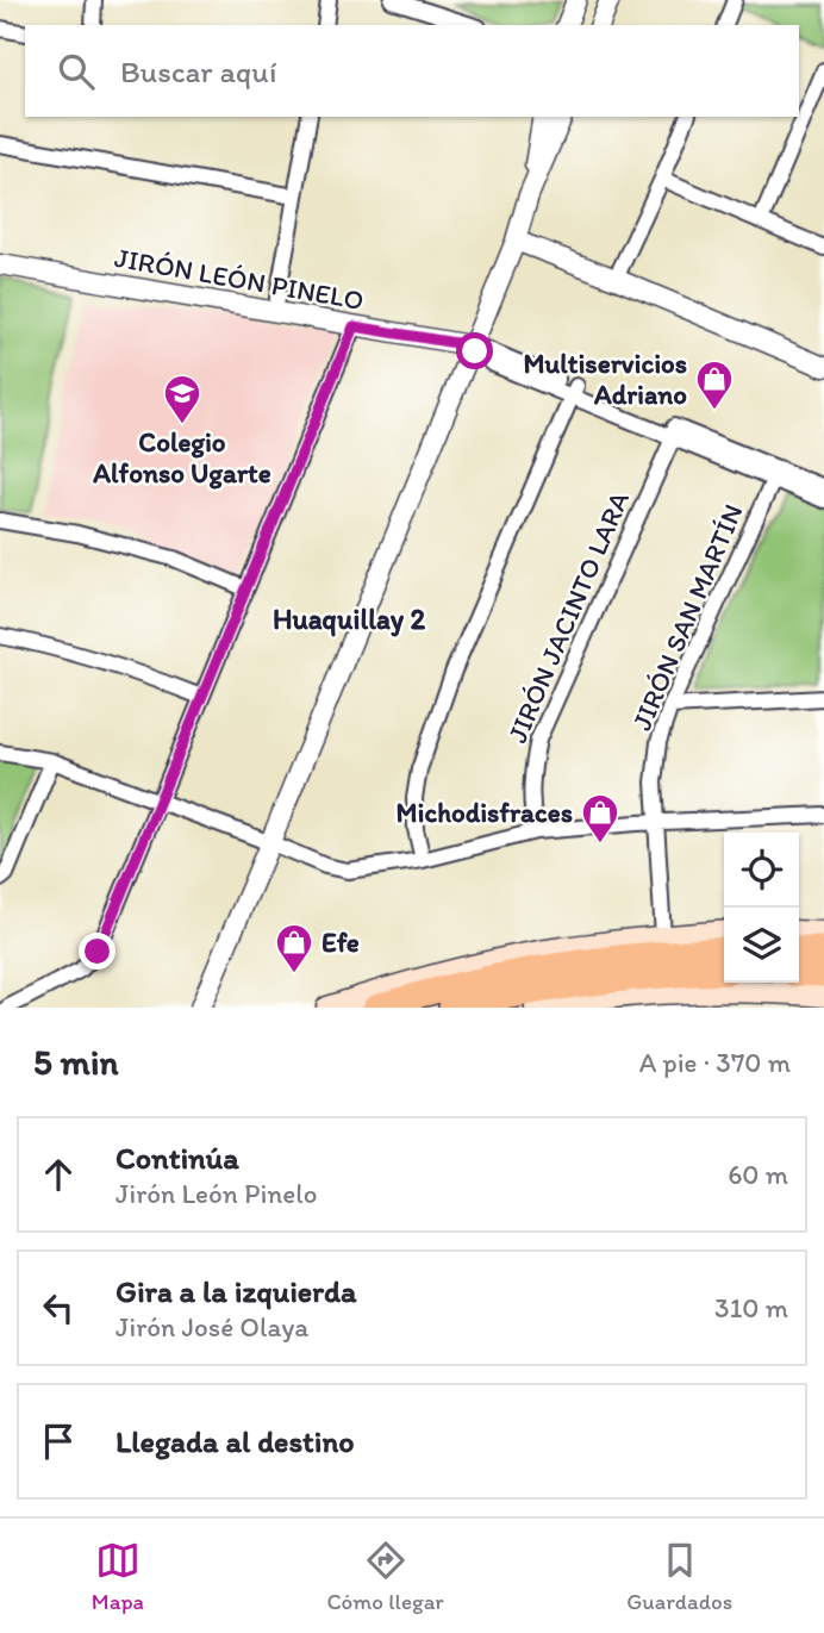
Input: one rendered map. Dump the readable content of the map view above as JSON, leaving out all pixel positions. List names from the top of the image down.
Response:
{
  "streets": {
    "street": ["JIRÓN LEÓN PINELO", "JIRÓN JACINTO LARA", "JIRÓN SAN MARTÍN"]
  },
  "crossings": [
    ["JIRÓN LEÓN PINELO", "JIRÓN JACINTO LARA"],
    ["JIRÓN LEÓN PINELO", "JIRÓN SAN MARTÍN"]
  ],
  "districts": ["Huaquillay 2"],
  "places": {
    "shop": ["Multiservicios Adriano", "Michodisfraces", "Efe"],
    "school or university": ["Colegio Alfonso Ugarte"]
  },
  "page": {
    "search": "Buscar aquí",
    "heading": ["5 min", "A pie · 370 m"],
    "list": [
      ["Continúa", "Jirón León Pinelo", "60 m"],
      ["Gira a la izquierda", "Jirón José Olaya", "310 m"],
      "Llegada al destino"
    ],
    "nav": ["Mapa", "Cómo llegar", "Guardados"]
  }
}
